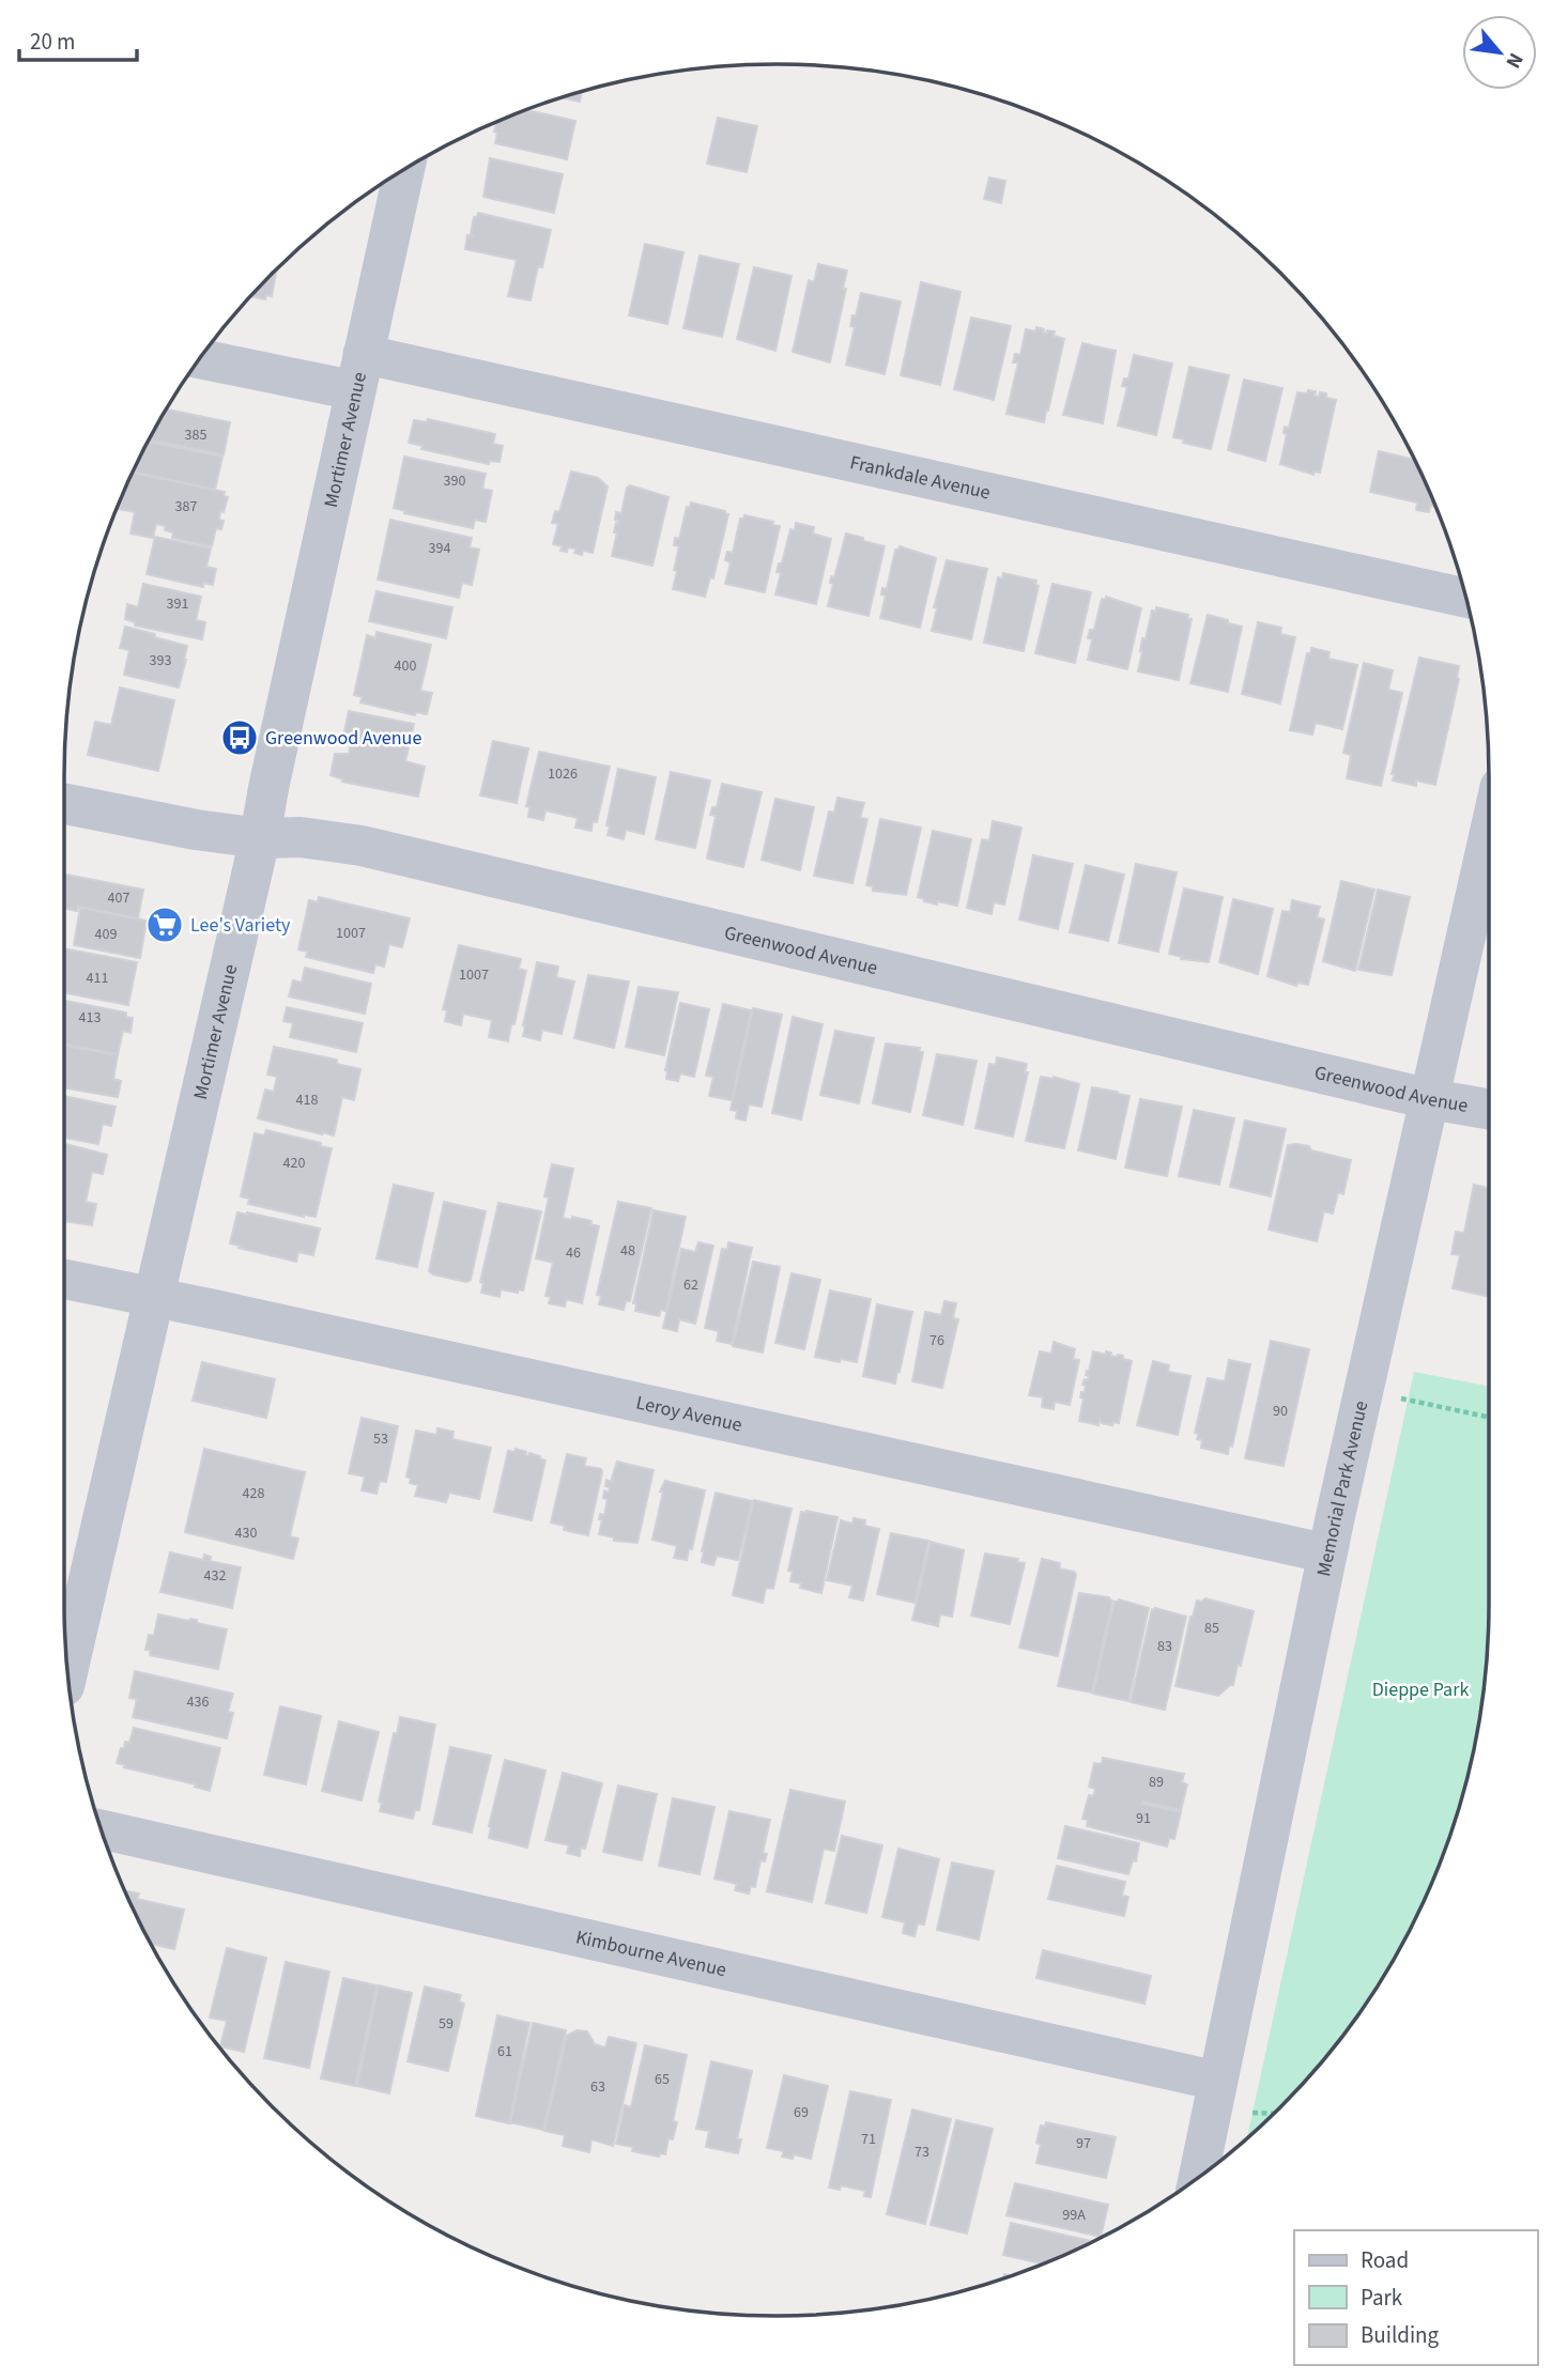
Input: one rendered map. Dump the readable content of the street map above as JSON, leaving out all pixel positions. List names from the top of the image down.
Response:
{
  "streets": {
    "street": [
      "Mortimer Avenue",
      "Frankdale Avenue",
      "Greenwood Avenue",
      "Leroy Avenue",
      "Memorial Park Avenue",
      "Kimbourne Avenue"
    ]
  },
  "crossings": [
    ["Mortimer Avenue", "Frankdale Avenue"],
    ["Mortimer Avenue", "Greenwood Avenue"],
    ["Mortimer Avenue", "Leroy Avenue"],
    ["Greenwood Avenue", "Memorial Park Avenue"],
    ["Leroy Avenue", "Memorial Park Avenue"],
    ["Memorial Park Avenue", "Kimbourne Avenue"]
  ],
  "parks": ["Dieppe Park"],
  "places": {
    "bus stop": ["Greenwood Avenue"],
    "supermarket": ["Lee's Variety"]
  },
  "house_numbers": [
    "385",
    "390",
    "387",
    "394",
    "391",
    "393",
    "400",
    "1026",
    "407",
    "1007",
    "409",
    "1007",
    "411",
    "413",
    "418",
    "420",
    "48",
    "46",
    "62",
    "76",
    "90",
    "53",
    "428",
    "430",
    "432",
    "85",
    "83",
    "436",
    "89",
    "91",
    "59",
    "61",
    "65",
    "63",
    "69",
    "71",
    "97",
    "73",
    "99A"
  ],
  "legend": ["Road", "Park", "Building"],
  "scale_bar": "20 m",
  "north": "bottom right"
}
